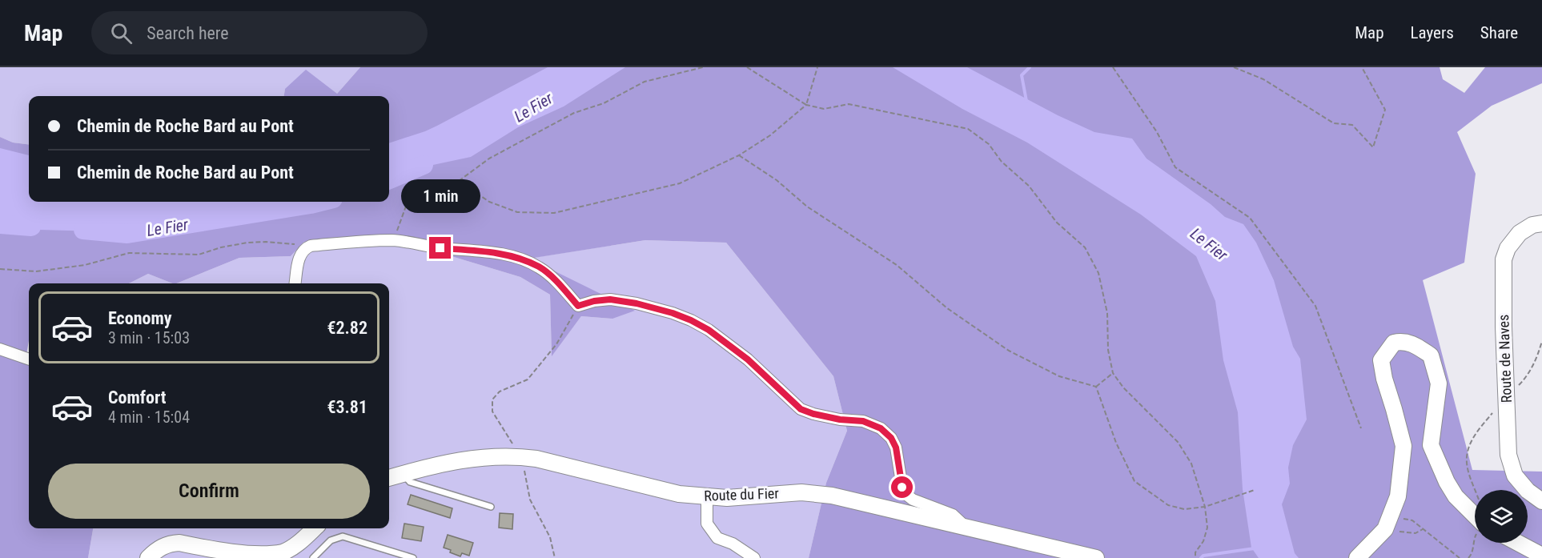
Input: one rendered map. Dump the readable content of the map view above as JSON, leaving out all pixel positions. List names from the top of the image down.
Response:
{
  "streets": {
    "main road": ["Route de Naves", "Route du Fier"]
  },
  "water": ["Le Fier"],
  "page": {
    "header": "Map",
    "search": "Search here",
    "nav": ["Map", "Layers", "Share"],
    "banner": ["Chemin de Roche Bard au Pont", "Chemin de Roche Bard au Pont"],
    "bubble": "1 min",
    "list": [
      {
        "name": "Economy",
        "note": "3 min · 15:03",
        "value": "€2.82"
      },
      {
        "name": "Comfort",
        "note": "4 min · 15:04",
        "value": "€3.81"
      }
    ],
    "buttons": "Confirm"
  }
}
